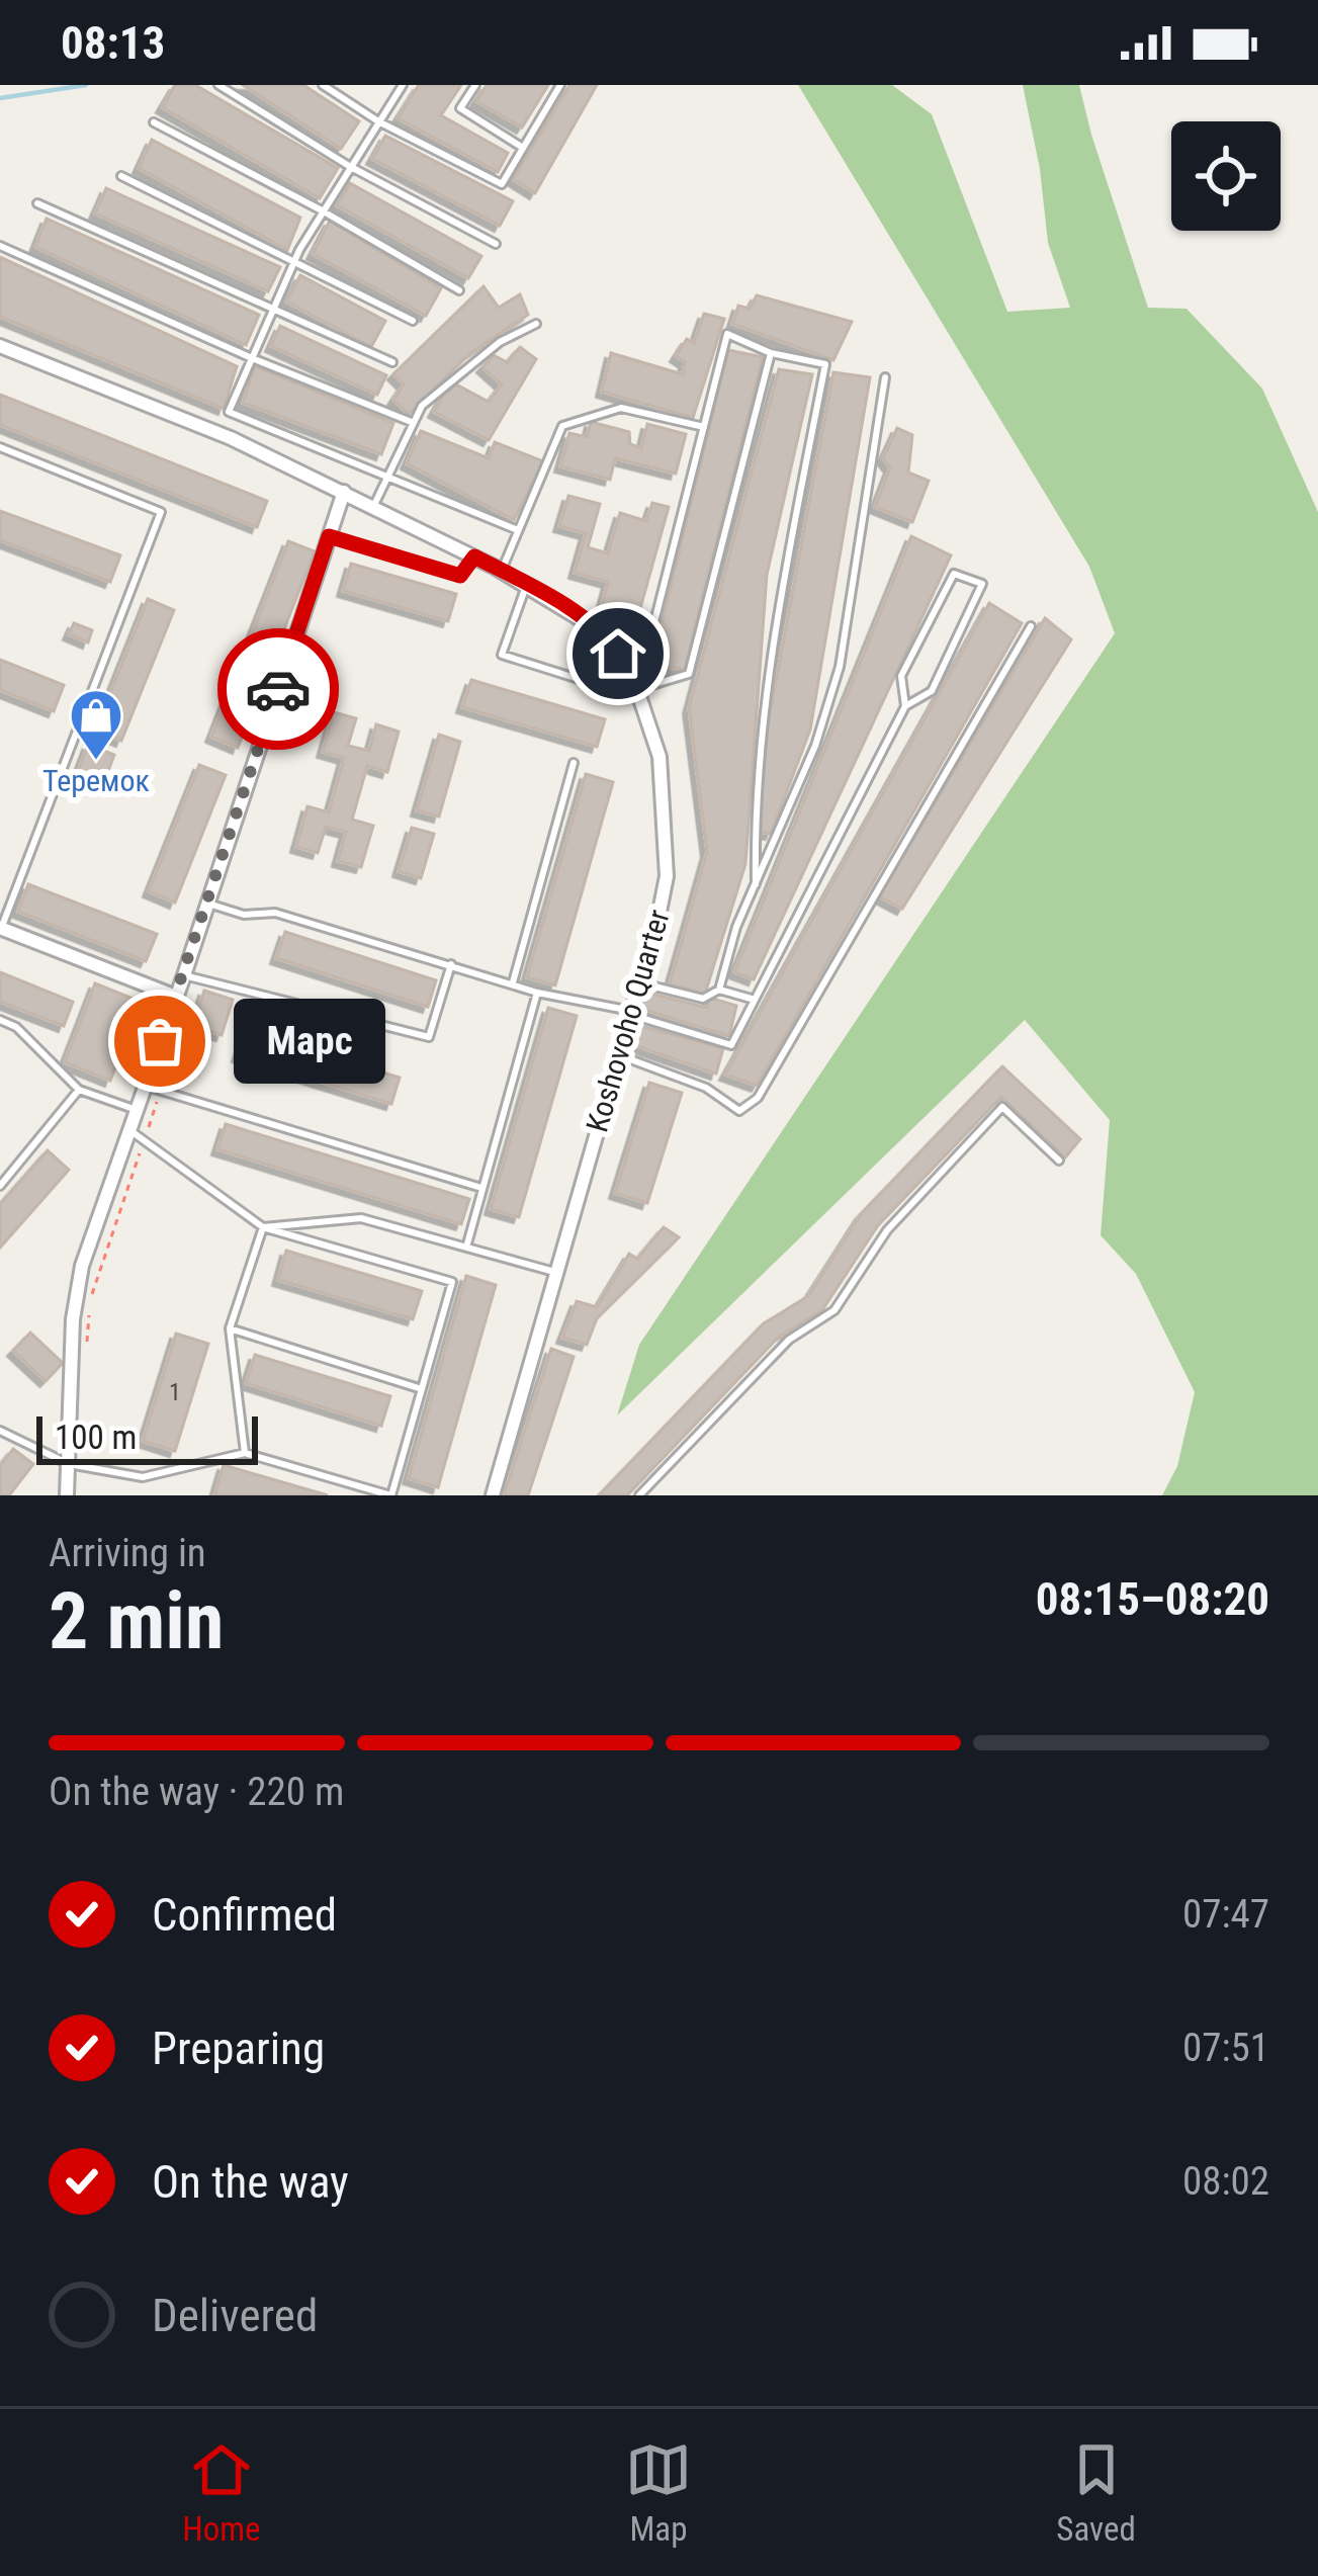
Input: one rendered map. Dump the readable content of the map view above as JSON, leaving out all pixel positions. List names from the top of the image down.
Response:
{
  "streets": {
    "street": ["Koshovoho Quarter"]
  },
  "places": {
    "shop": ["Теремок"],
    "other": ["Марс"]
  },
  "house_numbers": ["1"],
  "scale_bar": "100 m",
  "page": {
    "status": "08:13",
    "bubble": "Марс",
    "scale": "100 m",
    "heading": ["2 min", "Arriving in", "08:15–08:20"],
    "bar": "On the way · 220 m",
    "list": [
      ["Confirmed", "07:47"],
      ["Preparing", "07:51"],
      ["On the way", "08:02"],
      "Delivered"
    ],
    "tabs": ["Home", "Map", "Saved"]
  }
}
